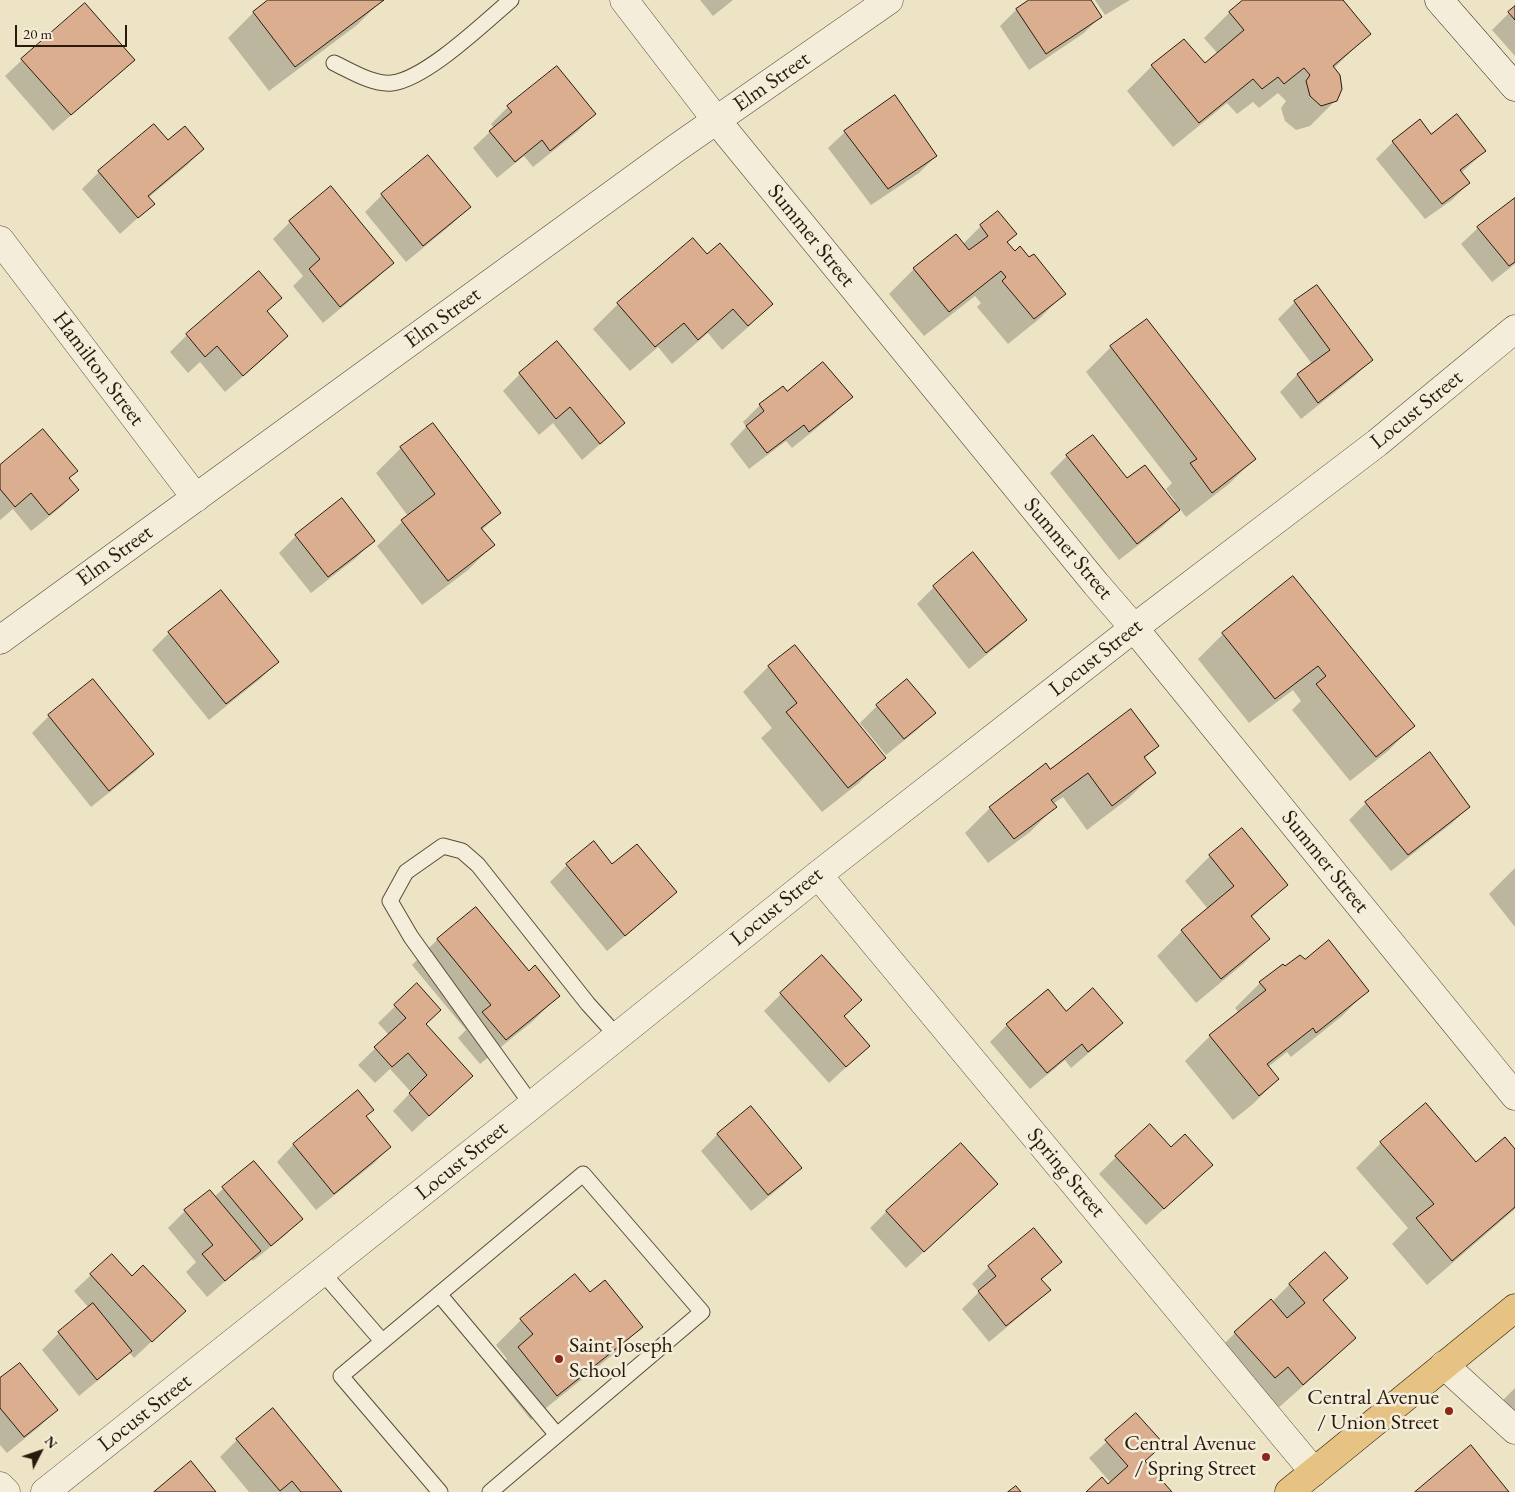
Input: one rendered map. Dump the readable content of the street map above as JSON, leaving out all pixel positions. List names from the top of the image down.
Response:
{
  "streets": {
    "street": [
      "Elm Street",
      "Summer Street",
      "Hamilton Street",
      "Locust Street",
      "Spring Street"
    ]
  },
  "crossings": [
    ["Elm Street", "Summer Street"],
    ["Elm Street", "Hamilton Street"],
    ["Summer Street", "Locust Street"],
    ["Locust Street", "Spring Street"]
  ],
  "places": ["Saint Joseph School", "Central Avenue / Union Street", "Central Avenue / Spring Street"],
  "scale_bar": "20 m",
  "north": "top right"
}
